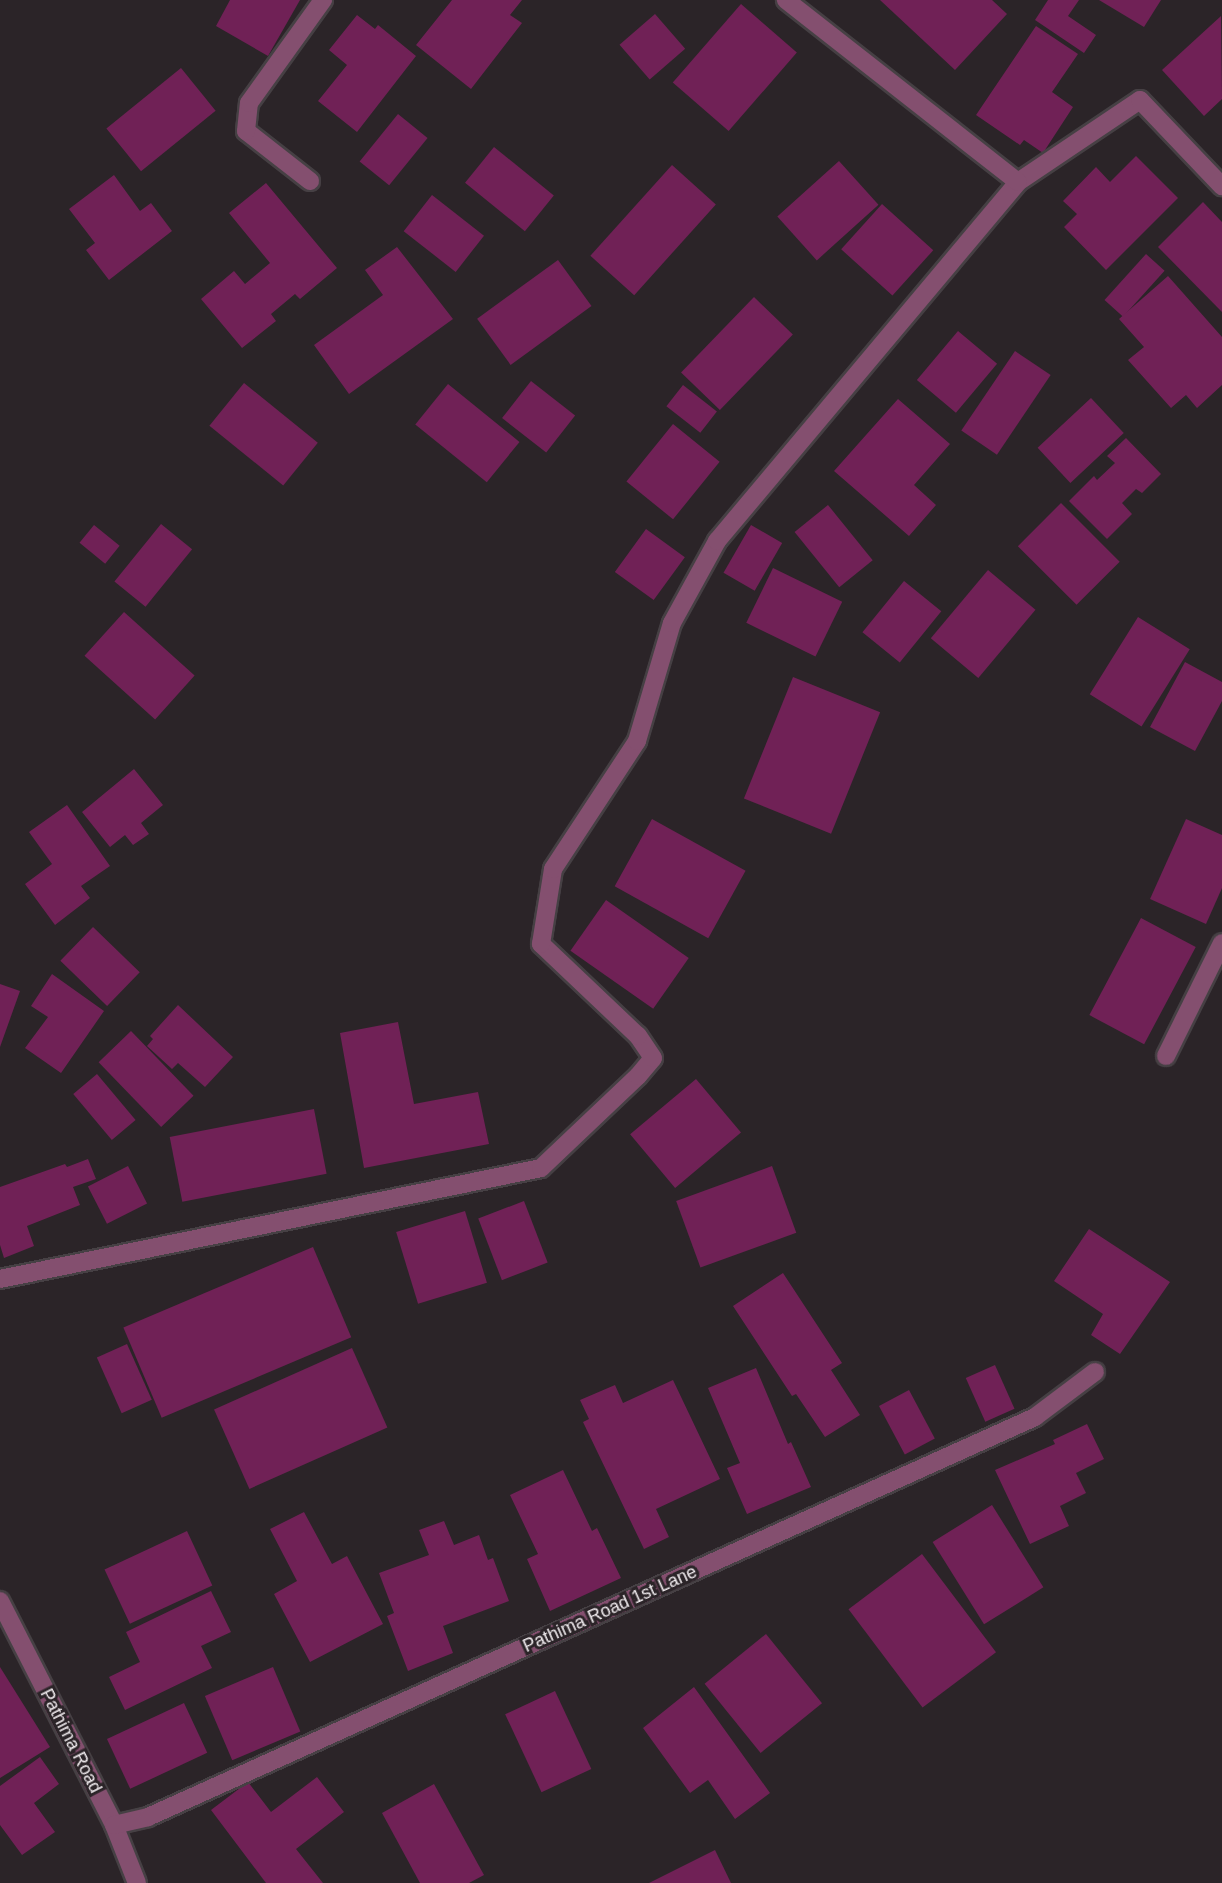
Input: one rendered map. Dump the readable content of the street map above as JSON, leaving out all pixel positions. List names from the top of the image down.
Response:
{
  "streets": {
    "street": ["Pathima Road 1st Lane", "Pathima Road"]
  },
  "crossings": [
    ["Pathima Road 1st Lane", "Pathima Road"]
  ]
}
